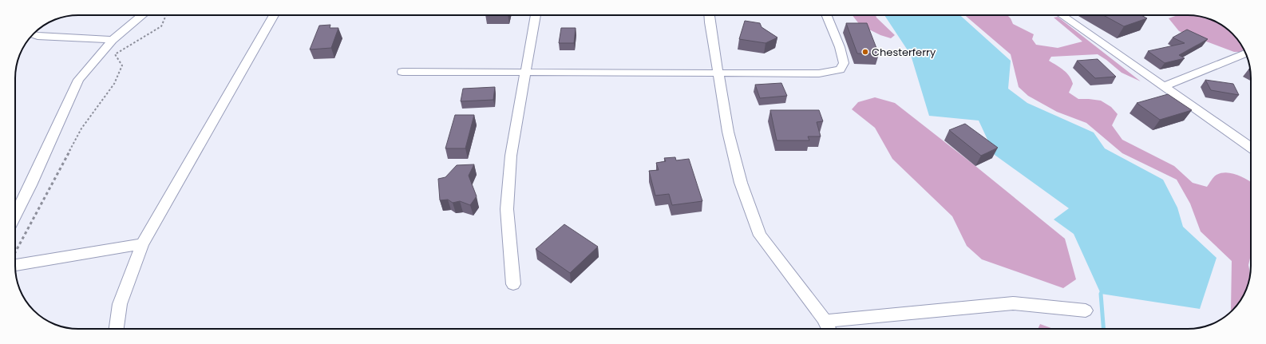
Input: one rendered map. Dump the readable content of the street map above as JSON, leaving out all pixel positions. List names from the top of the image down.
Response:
{
  "places": ["Chesterferry"]
}
